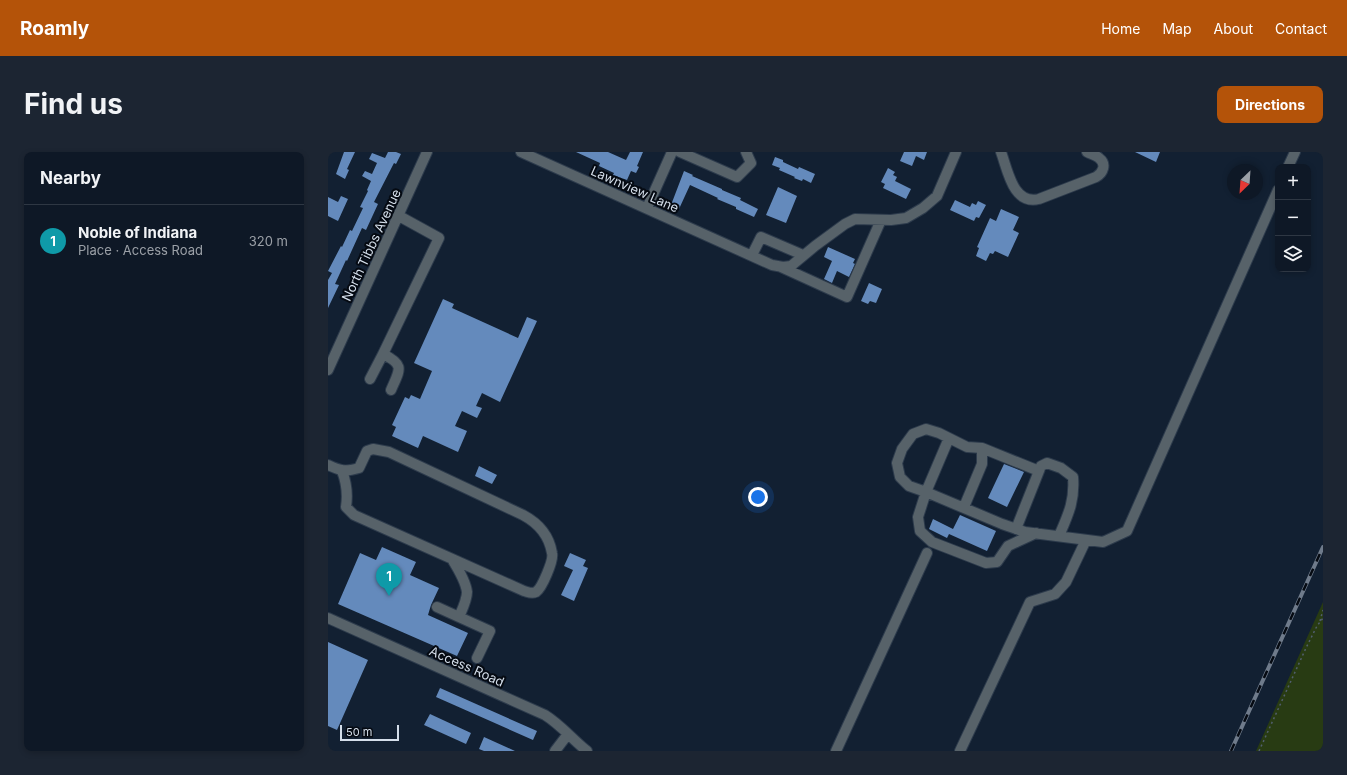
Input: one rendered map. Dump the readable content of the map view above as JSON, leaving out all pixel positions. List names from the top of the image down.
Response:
{
  "streets": {
    "street": ["Lawnview Lane", "North Tibbs Avenue", "Access Road"]
  },
  "scale_bar": "50 m",
  "north": "bottom left",
  "page": {
    "header": "Roamly",
    "nav": [
      "Home",
      "Map",
      "About",
      "Contact"
    ],
    "buttons": "Directions",
    "title": "Find us",
    "heading": "Nearby",
    "map_buttons": ["+", "−"],
    "list": [
      {
        "mark": "1",
        "name": "Noble of Indiana",
        "note": "Place · Access Road",
        "value": "320 m"
      }
    ],
    "pins": "1",
    "scale": "50 m"
  }
}
